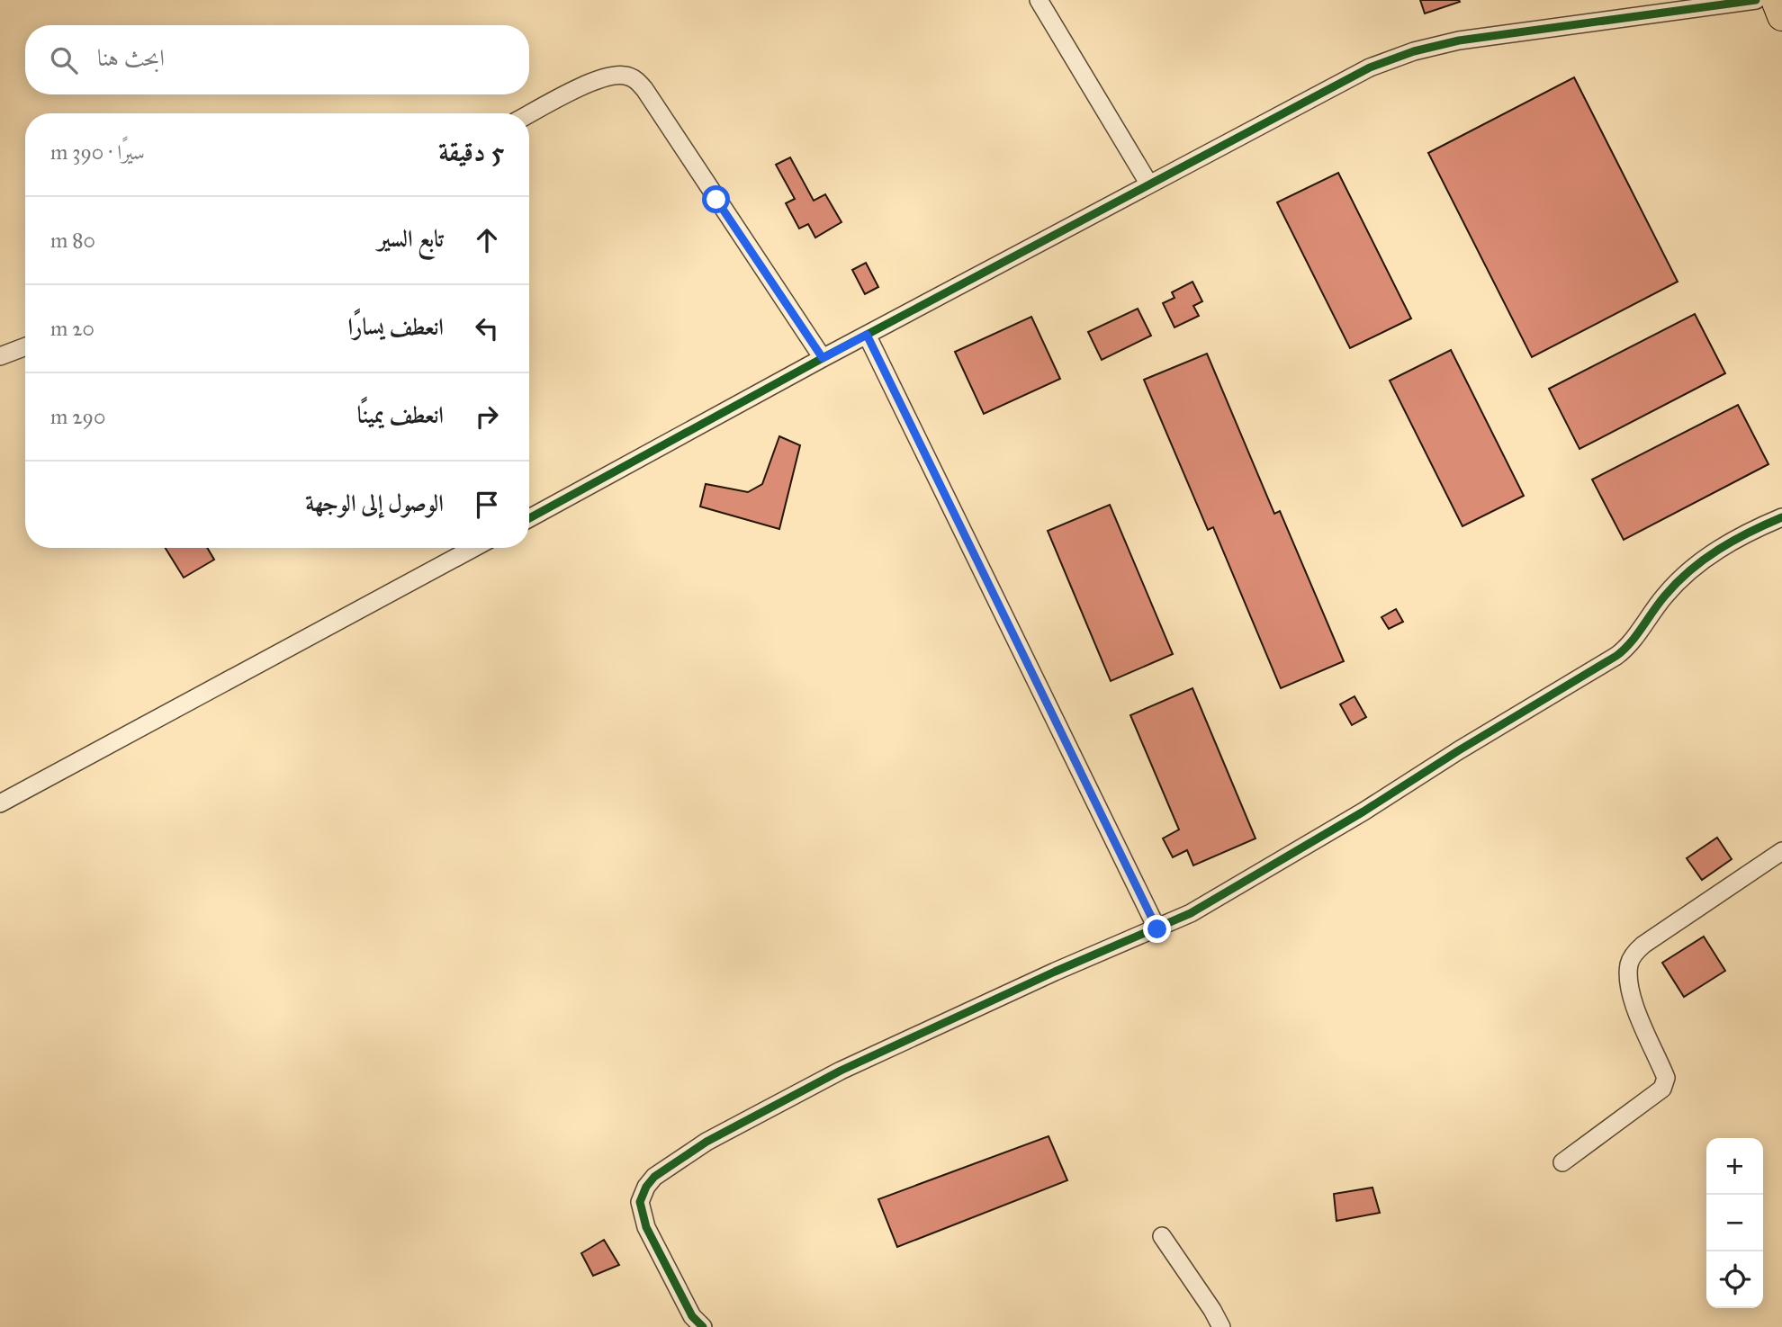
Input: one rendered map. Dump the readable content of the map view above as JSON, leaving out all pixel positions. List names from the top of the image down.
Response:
{
  "page": {
    "search": "ابحث هنا",
    "heading": ["5 دقيقة", "سيرًا · 390 m"],
    "list": [
      ["تابع السير", "80 m"],
      ["انعطف يسارًا", "20 m"],
      ["انعطف يمينًا", "290 m"],
      "الوصول إلى الوجهة"
    ],
    "map_buttons": ["+", "−"]
  }
}
